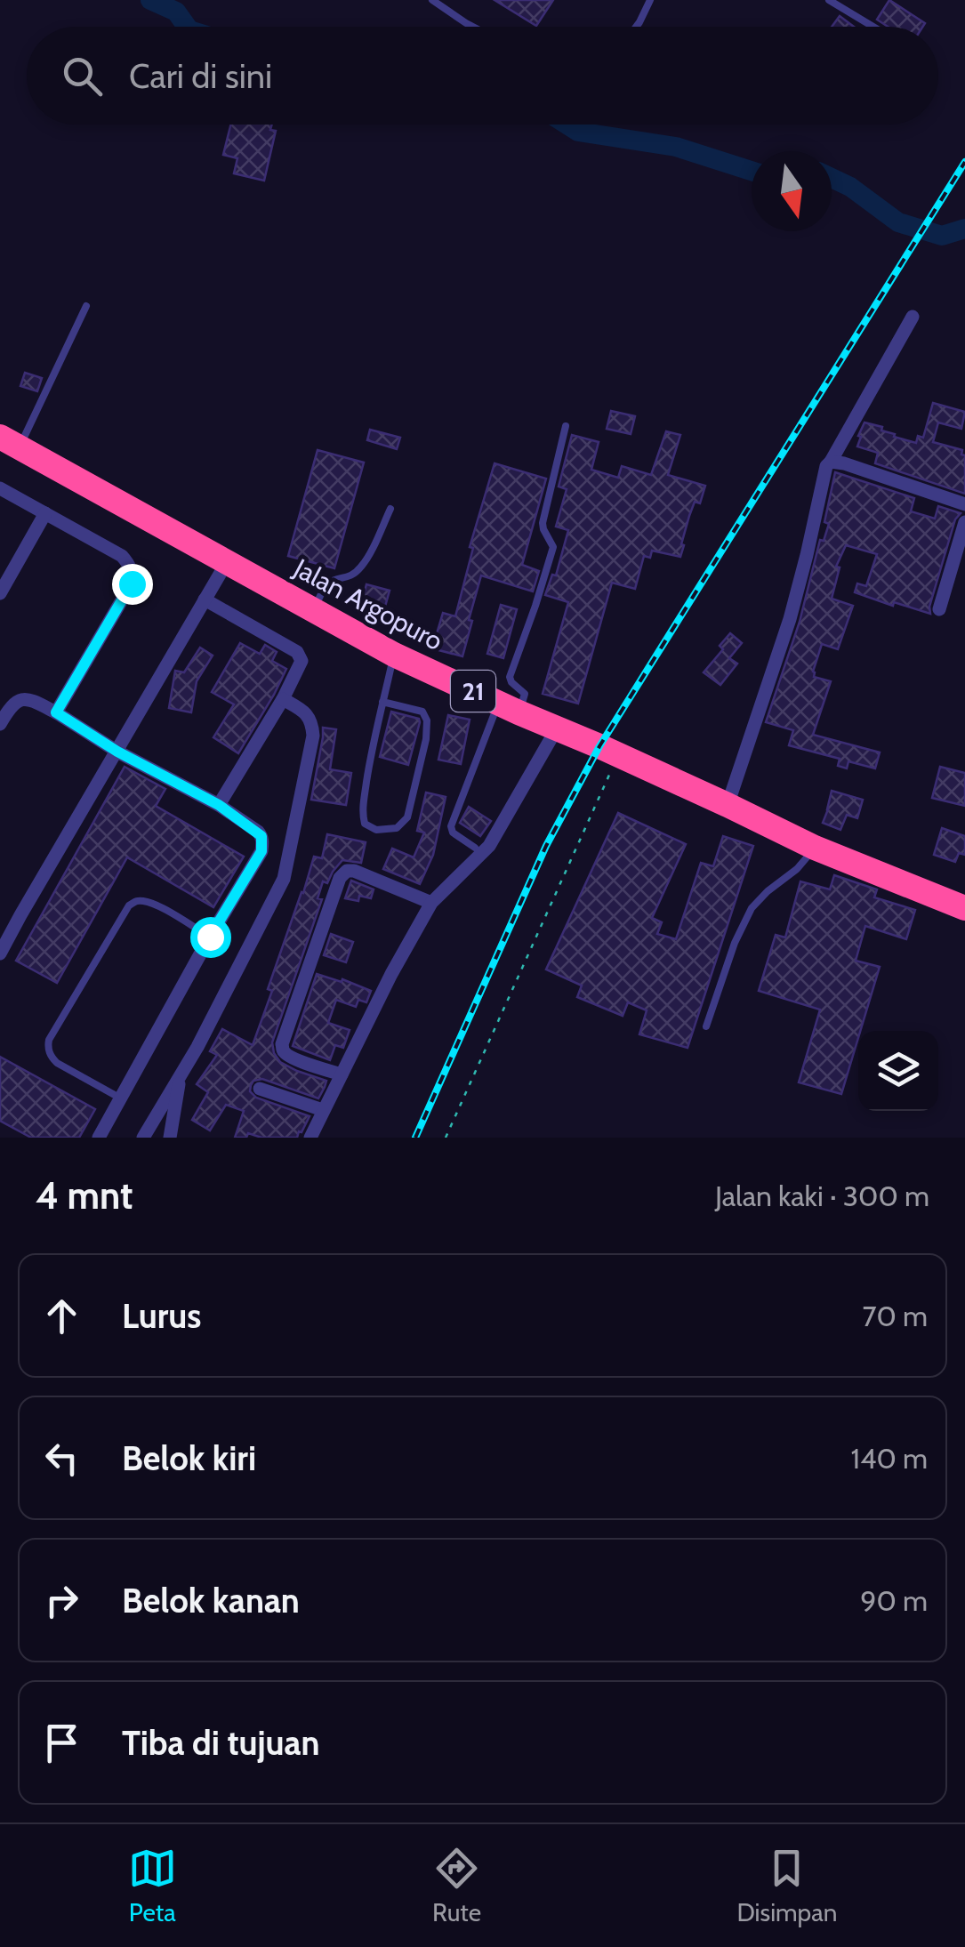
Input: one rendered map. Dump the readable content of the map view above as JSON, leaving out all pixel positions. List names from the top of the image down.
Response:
{
  "streets": {
    "highway": ["Jalan Argopuro", "21"]
  },
  "north": "bottom",
  "page": {
    "search": "Cari di sini",
    "heading": ["4 mnt", "Jalan kaki · 300 m"],
    "list": [
      ["Lurus", "70 m"],
      ["Belok kiri", "140 m"],
      ["Belok kanan", "90 m"],
      "Tiba di tujuan"
    ],
    "nav": ["Peta", "Rute", "Disimpan"]
  }
}
